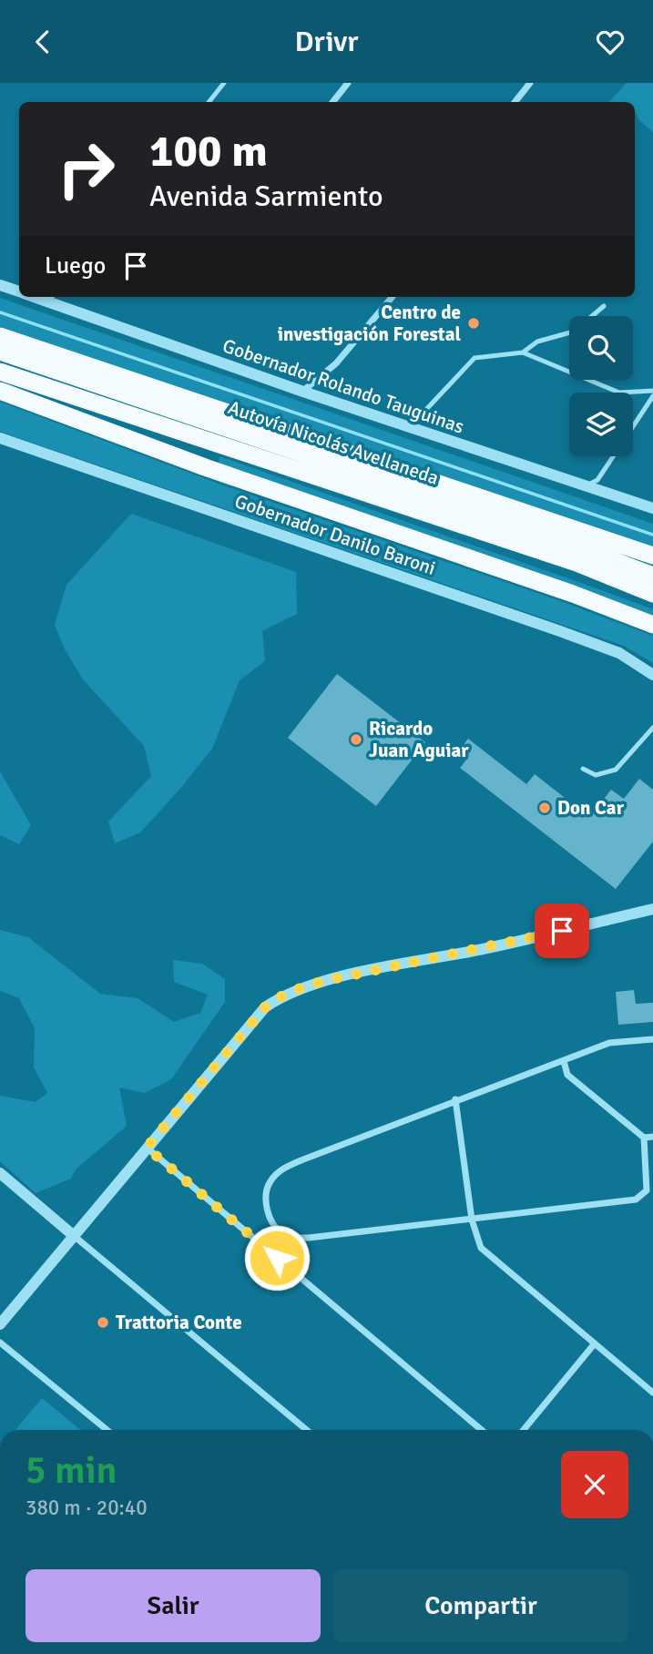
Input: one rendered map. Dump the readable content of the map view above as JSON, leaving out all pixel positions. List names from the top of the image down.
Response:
{
  "streets": {
    "highway": ["Autovía Nicolás Avellaneda"],
    "street": ["Gobernador Rolando Tauguinas", "Gobernador Danilo Baroni"]
  },
  "places": [
    "Centro de investigación Forestal",
    "Ricardo Juan Aguiar",
    "Don Car",
    "Trattoria Conte"
  ],
  "page": {
    "header": "Drivr",
    "turn": ["100 m", "Avenida Sarmiento"],
    "then": "Luego",
    "heading": ["5 min", "380 m · 20:40"],
    "buttons": ["Salir", "Compartir"]
  }
}
